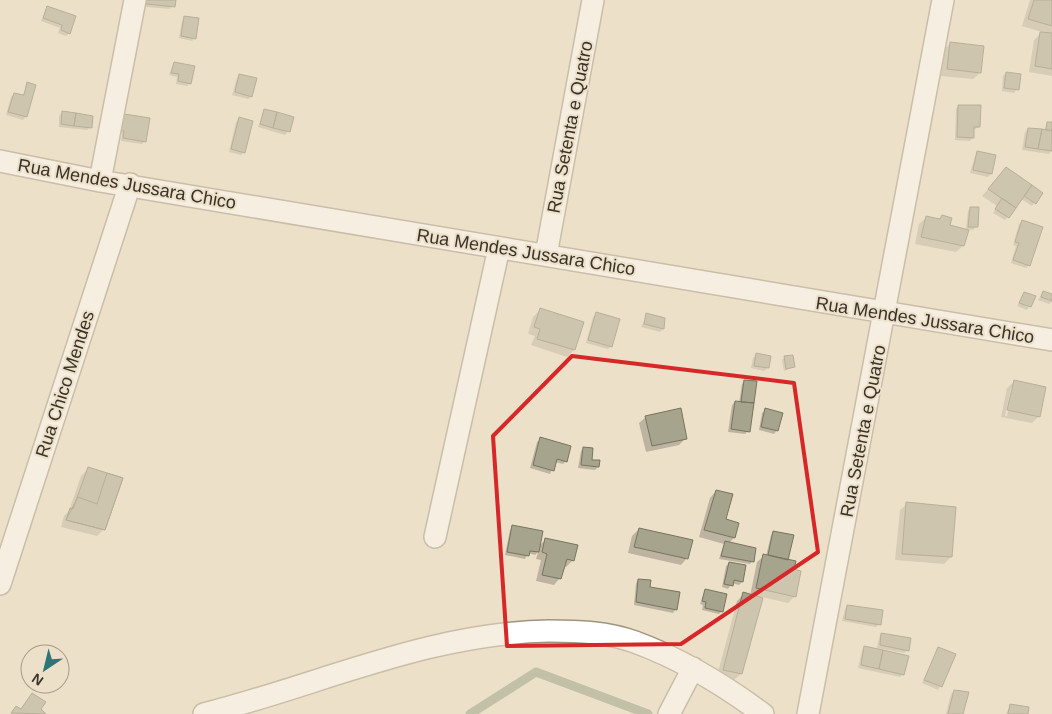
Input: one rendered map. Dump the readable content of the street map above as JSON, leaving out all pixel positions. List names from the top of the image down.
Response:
{
  "streets": {
    "street": ["Rua Setenta e Quatro", "Rua Mendes Jussara Chico", "Rua Chico Mendes"]
  },
  "crossings": [
    ["Rua Setenta e Quatro", "Rua Mendes Jussara Chico"],
    ["Rua Mendes Jussara Chico", "Rua Chico Mendes"]
  ],
  "north": "bottom left"
}
